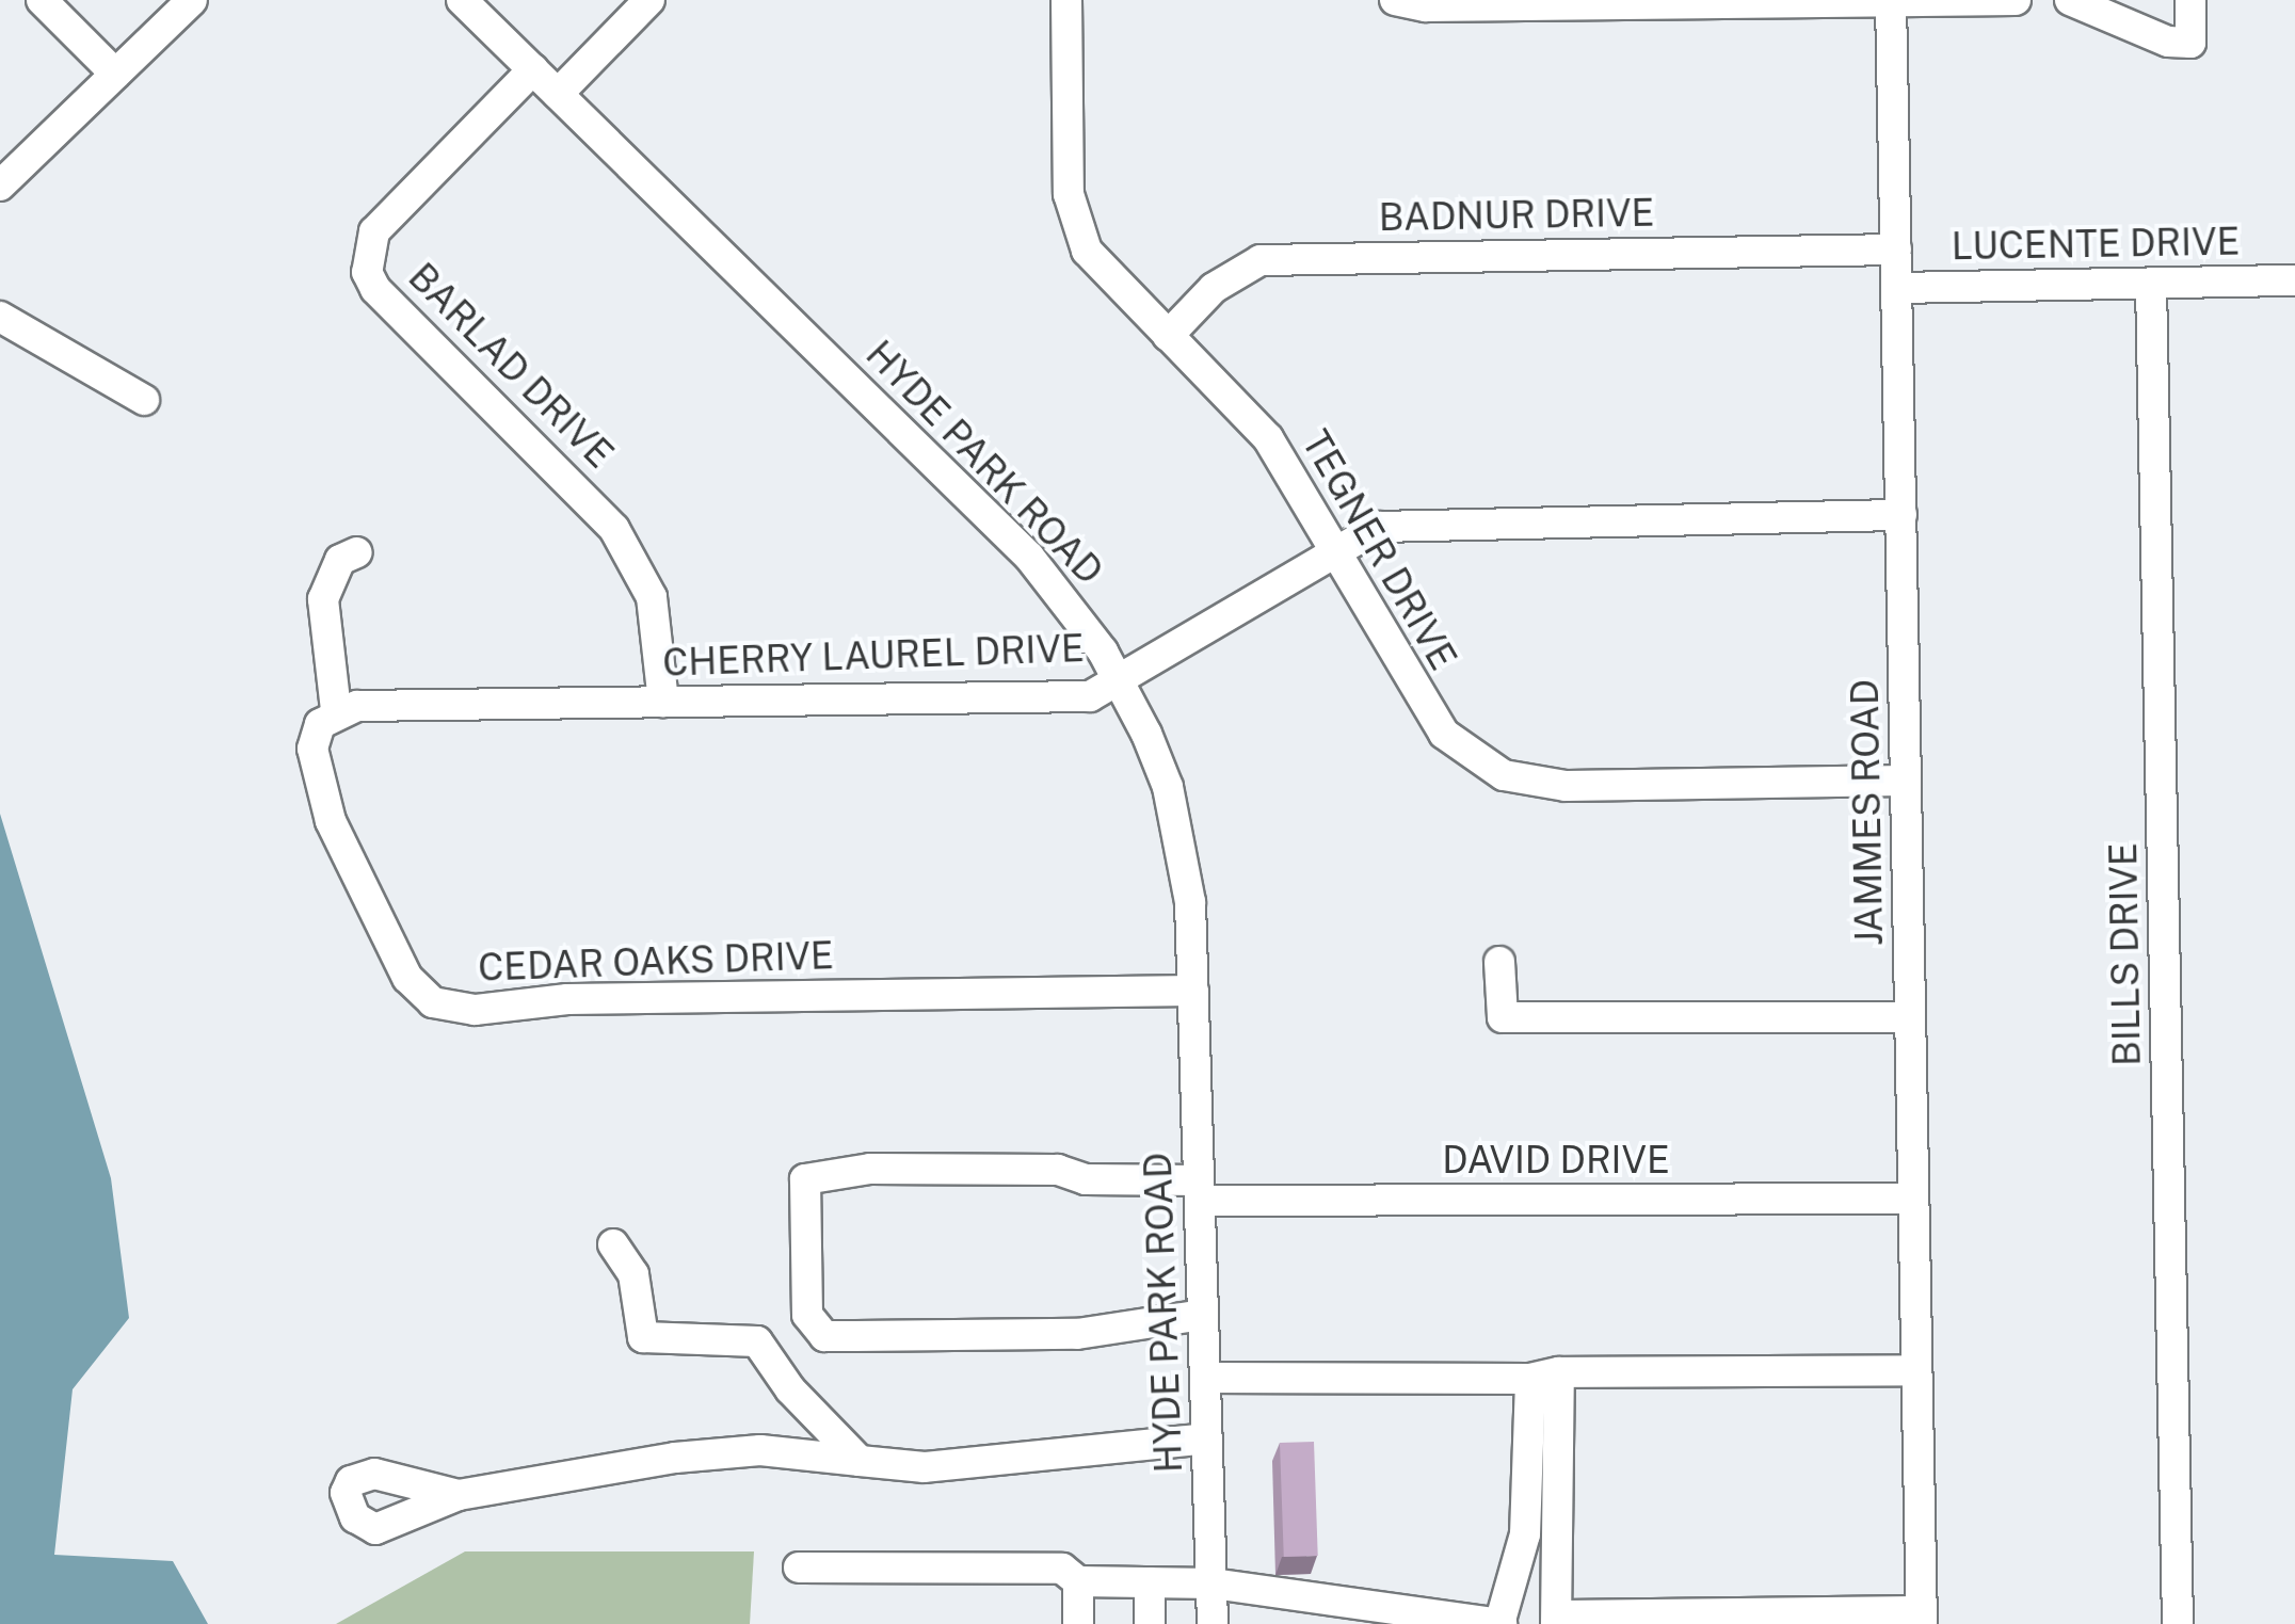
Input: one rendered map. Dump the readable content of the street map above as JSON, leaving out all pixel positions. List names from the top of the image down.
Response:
{
  "streets": {
    "street": [
      "BADNUR DRIVE",
      "LUCENTE DRIVE",
      "BARLAD DRIVE",
      "HYDE PARK ROAD",
      "TEGNER DRIVE",
      "CHERRY LAUREL DRIVE",
      "JAMMES ROAD",
      "BILLS DRIVE",
      "CEDAR OAKS DRIVE",
      "DAVID DRIVE"
    ]
  },
  "crossings": [
    ["BADNUR DRIVE", "TEGNER DRIVE"],
    ["BADNUR DRIVE", "JAMMES ROAD"],
    ["LUCENTE DRIVE", "JAMMES ROAD"],
    ["LUCENTE DRIVE", "BILLS DRIVE"],
    ["BARLAD DRIVE", "HYDE PARK ROAD"],
    ["BARLAD DRIVE", "CHERRY LAUREL DRIVE"],
    ["HYDE PARK ROAD", "CHERRY LAUREL DRIVE"],
    ["HYDE PARK ROAD", "CEDAR OAKS DRIVE"],
    ["HYDE PARK ROAD", "DAVID DRIVE"],
    ["TEGNER DRIVE", "CHERRY LAUREL DRIVE"],
    ["TEGNER DRIVE", "JAMMES ROAD"],
    ["CHERRY LAUREL DRIVE", "JAMMES ROAD"],
    ["CHERRY LAUREL DRIVE", "CEDAR OAKS DRIVE"],
    ["JAMMES ROAD", "DAVID DRIVE"]
  ]
}
